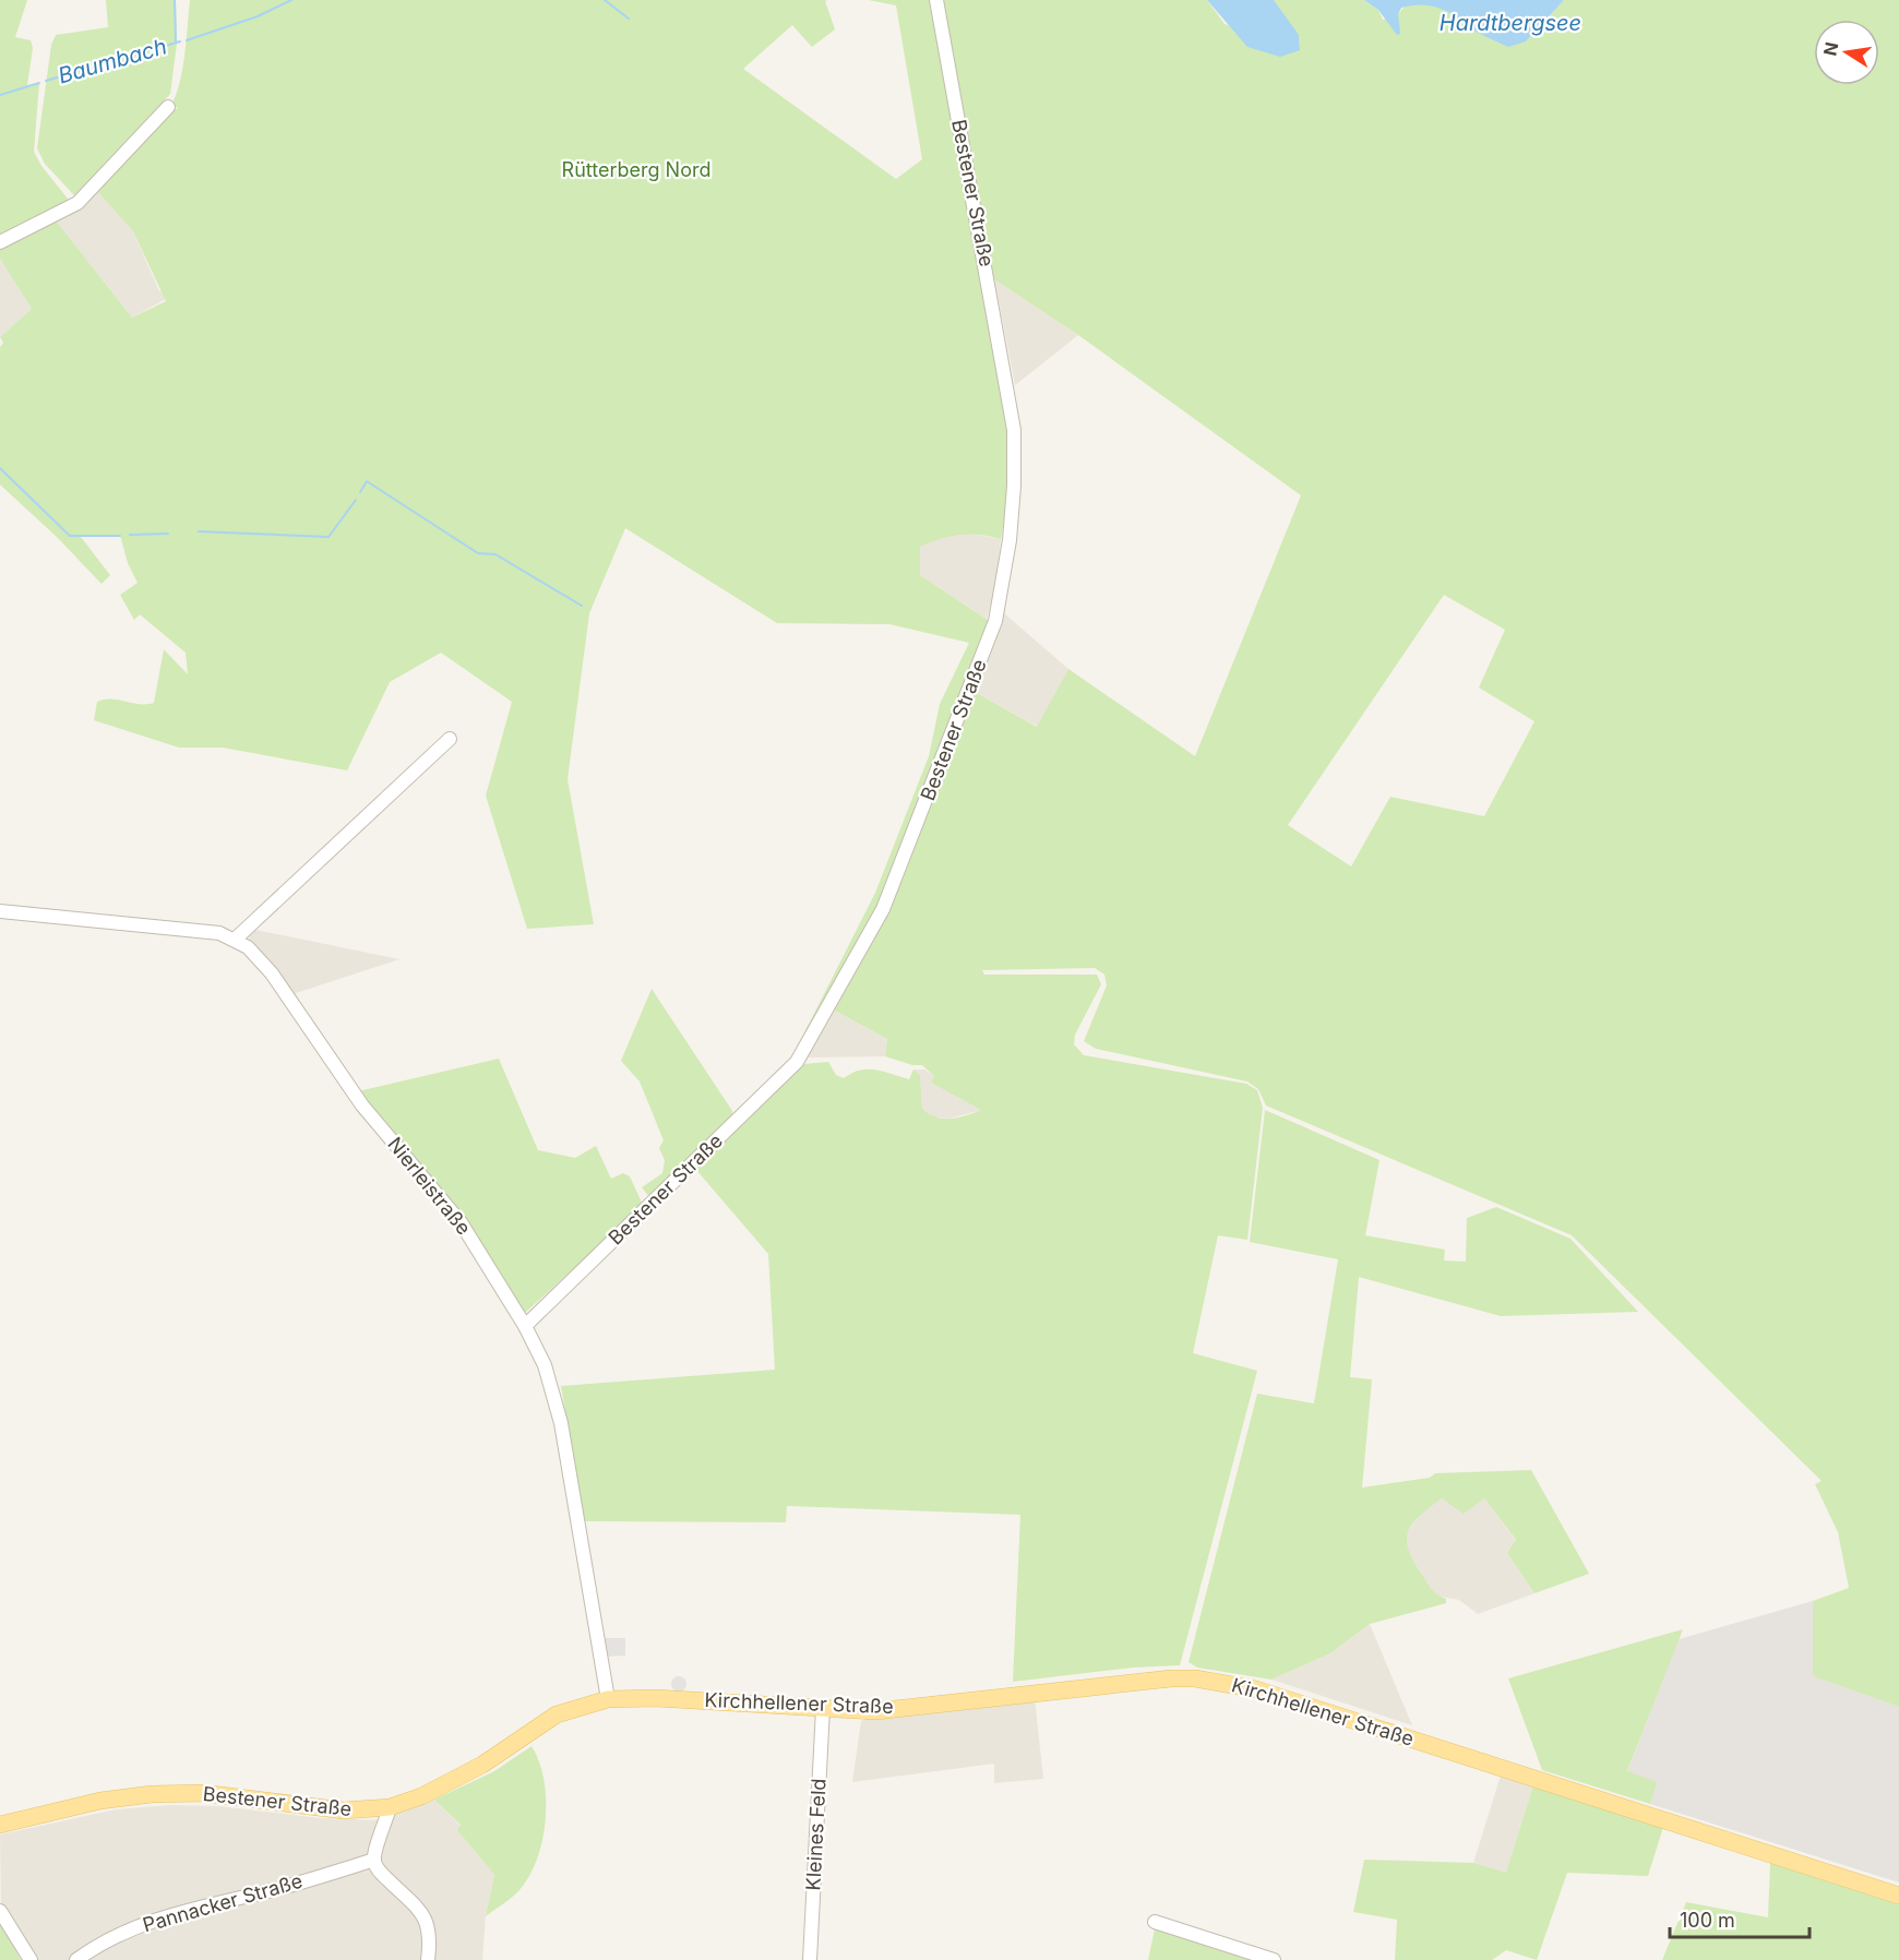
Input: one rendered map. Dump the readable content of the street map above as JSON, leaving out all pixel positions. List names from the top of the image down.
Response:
{
  "streets": {
    "main road": ["Bestener Straße", "Kirchhellener Straße"],
    "street": ["Nierleistraße", "Kleines Feld", "Pannacker Straße"]
  },
  "crossings": [
    ["Bestener Straße", "Nierleistraße"],
    ["Bestener Straße", "Kirchhellener Straße"],
    ["Nierleistraße", "Kirchhellener Straße"],
    ["Kirchhellener Straße", "Kleines Feld"]
  ],
  "water": ["Hardtbergsee", "Baumbach"],
  "parks": ["Rütterberg Nord"],
  "scale_bar": "100 m",
  "north": "left"
}
